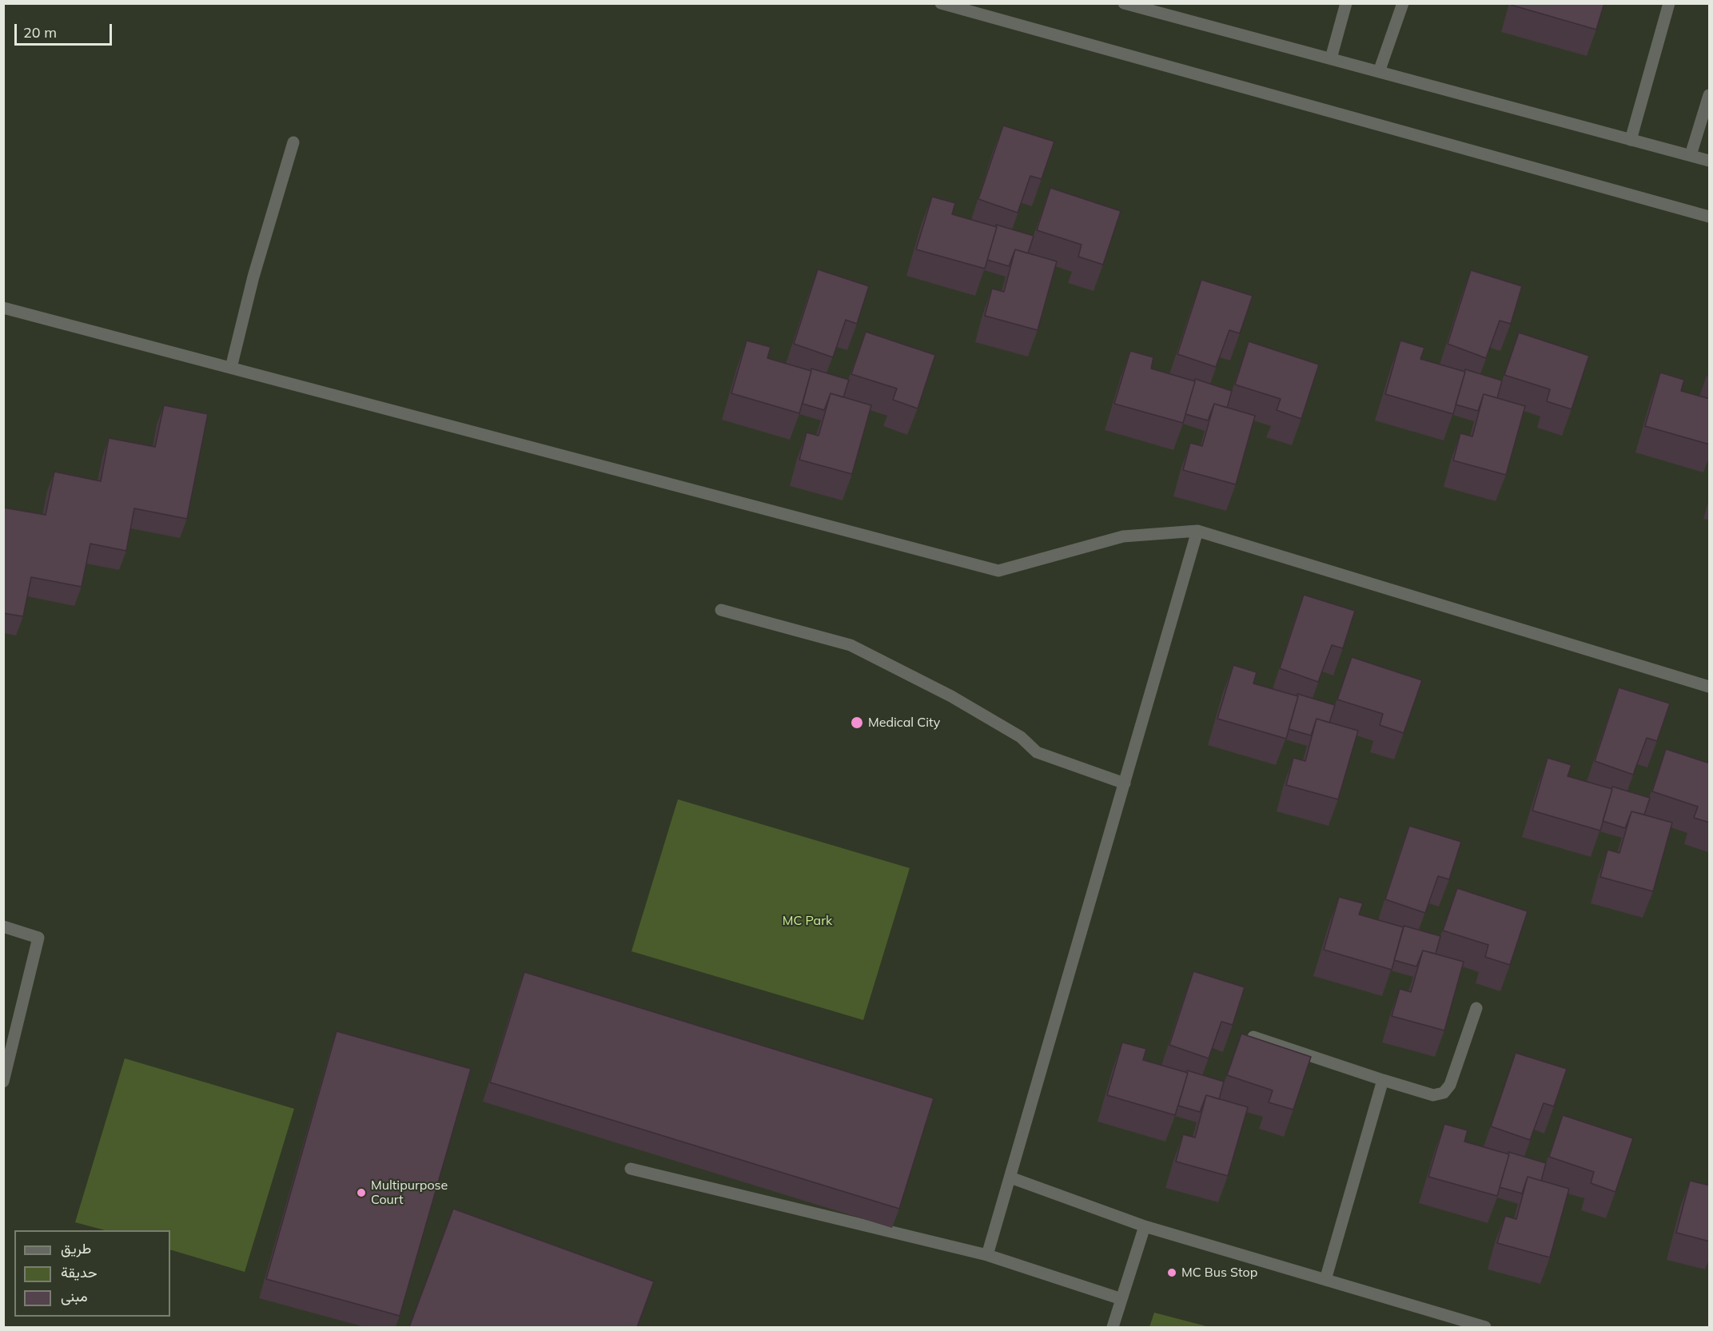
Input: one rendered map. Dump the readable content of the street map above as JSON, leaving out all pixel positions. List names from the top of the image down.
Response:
{
  "parks": ["MC Park"],
  "places": ["Medical City", "Multipurpose Court", "MC Bus Stop"],
  "legend": ["طريق", "حديقة", "مبنى"],
  "scale_bar": "20 m"
}
